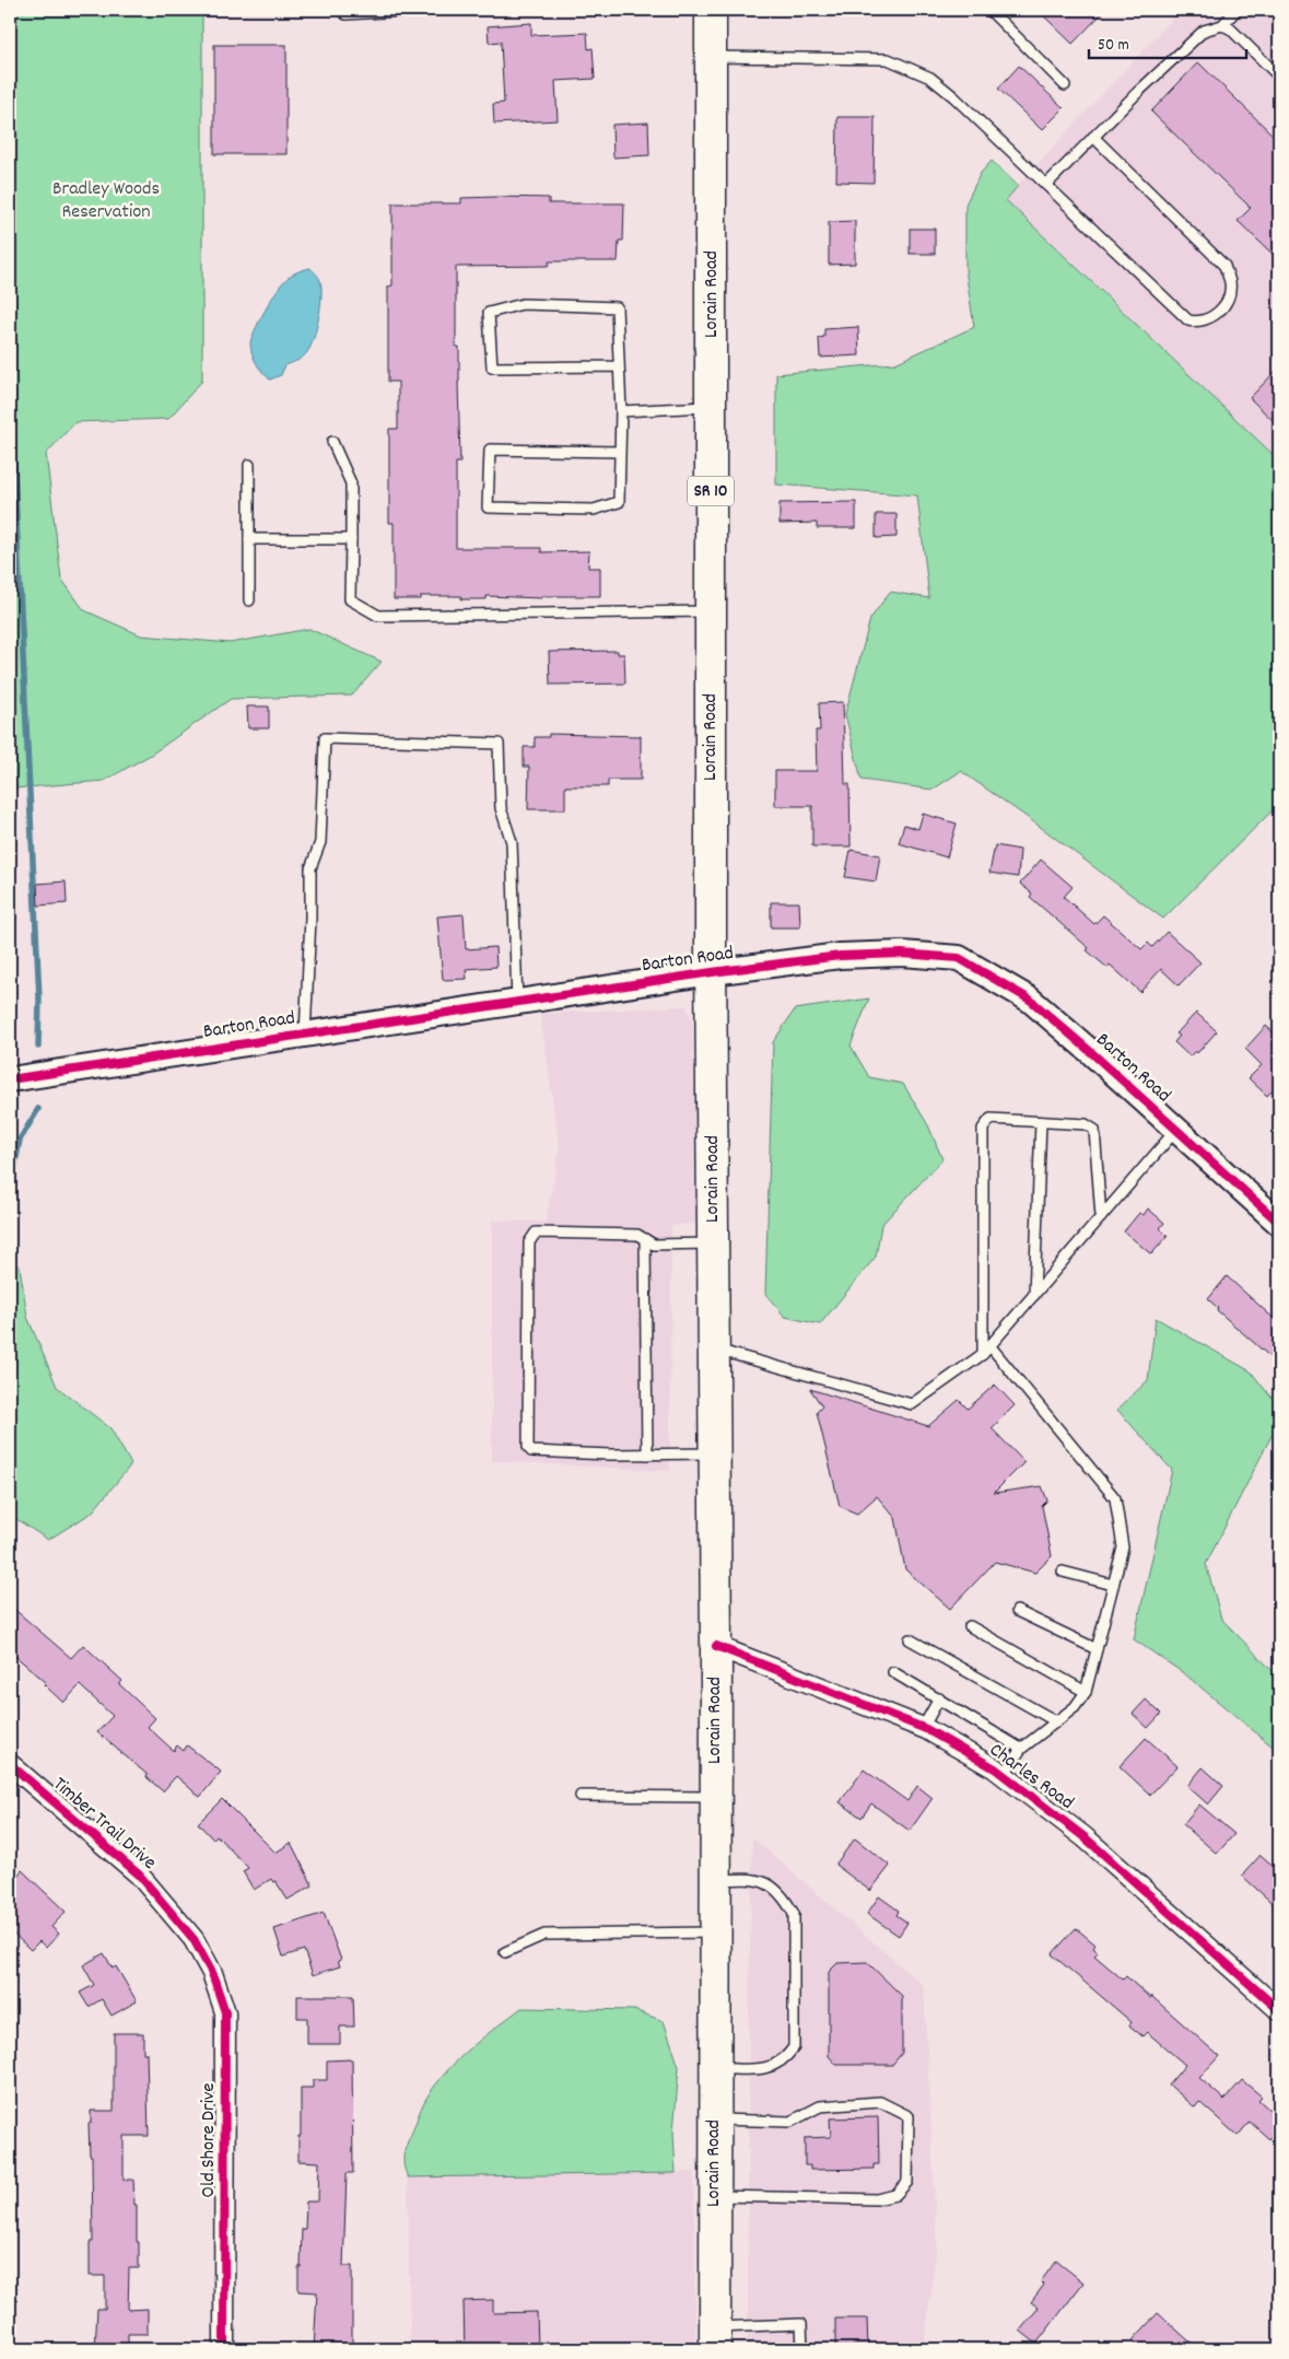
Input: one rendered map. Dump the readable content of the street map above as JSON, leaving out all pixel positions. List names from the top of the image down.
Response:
{
  "streets": {
    "main road": ["Lorain Road", "SR 10"],
    "street": [
      "Barton Road",
      "Charles Road",
      "Timber Trail Drive",
      "Old Shore Drive"
    ]
  },
  "crossings": [
    ["Lorain Road", "Barton Road"],
    ["Lorain Road", "Charles Road"],
    ["Timber Trail Drive", "Old Shore Drive"]
  ],
  "parks": ["Bradley Woods Reservation"],
  "scale_bar": "50 m"
}
